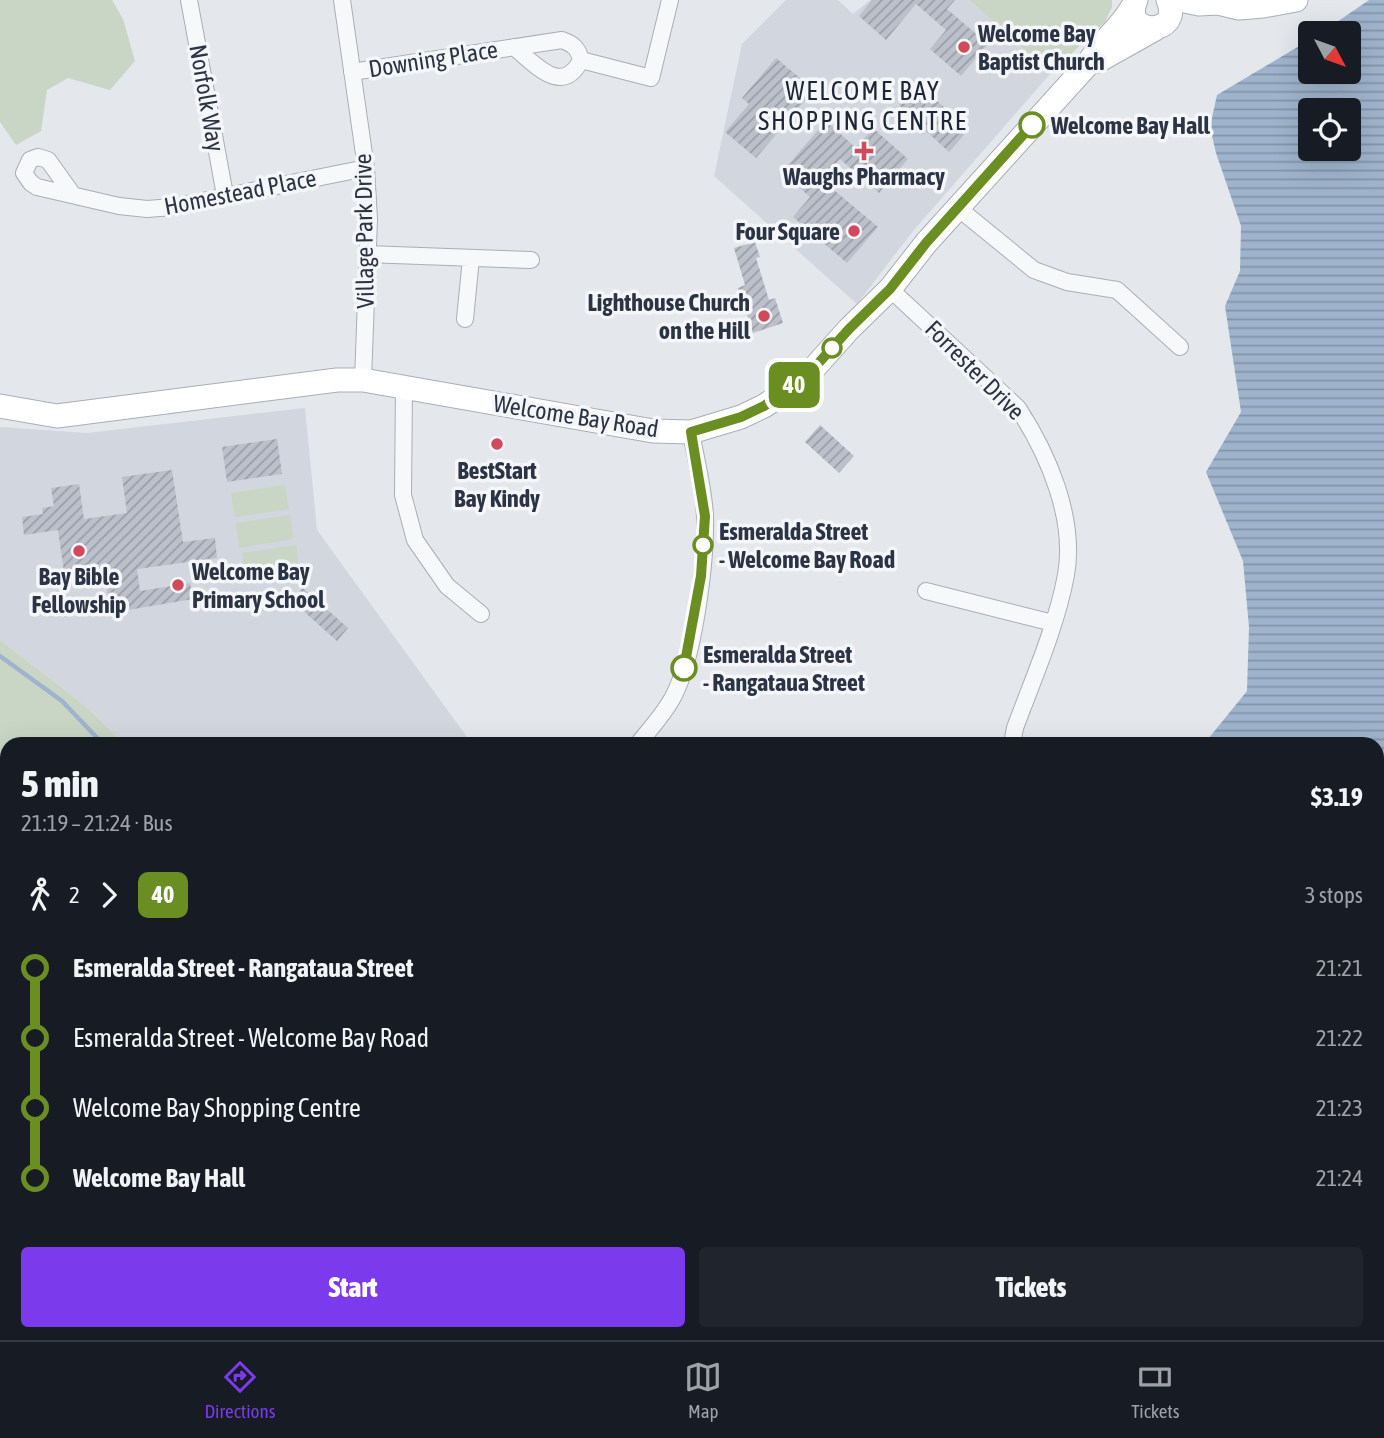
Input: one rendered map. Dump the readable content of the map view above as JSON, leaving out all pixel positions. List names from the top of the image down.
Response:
{
  "streets": {
    "main road": ["Welcome Bay Road"],
    "street": [
      "Downing Place",
      "Norfolk Way",
      "Homestead Place",
      "Village Park Drive",
      "Forrester Drive"
    ]
  },
  "crossings": [
    ["Downing Place", "Village Park Drive"],
    ["Norfolk Way", "Homestead Place"],
    ["Homestead Place", "Village Park Drive"],
    ["Village Park Drive", "Welcome Bay Road"],
    ["Forrester Drive", "Welcome Bay Road"]
  ],
  "districts": ["WELCOME BAY SHOPPING CENTRE"],
  "places": {
    "other": [
      "Welcome Bay Baptist Church",
      "Welcome Bay Hall",
      "Four Square",
      "Lighthouse Church on the Hill",
      "BestStart Bay Kindy",
      "Esmeralda Street - Welcome Bay Road",
      "Bay Bible Fellowship",
      "Welcome Bay Primary School",
      "Esmeralda Street - Rangataua Street"
    ],
    "health": ["Waughs Pharmacy"]
  },
  "lines": ["bus line 40"],
  "north": "bottom right",
  "page": {
    "on_map": "40",
    "heading": ["5 min", "21:19 – 21:24 · Bus", "$3.19"],
    "legs": ["2", "40", "3 stops"],
    "list": [
      {
        "name": "Esmeralda Street - Rangataua Street",
        "value": "21:21"
      },
      {
        "name": "Esmeralda Street - Welcome Bay Road",
        "value": "21:22"
      },
      {
        "name": "Welcome Bay Shopping Centre",
        "value": "21:23"
      },
      {
        "name": "Welcome Bay Hall",
        "value": "21:24"
      }
    ],
    "buttons": ["Start", "Tickets"],
    "tabs": ["Directions", "Map", "Tickets"]
  }
}
